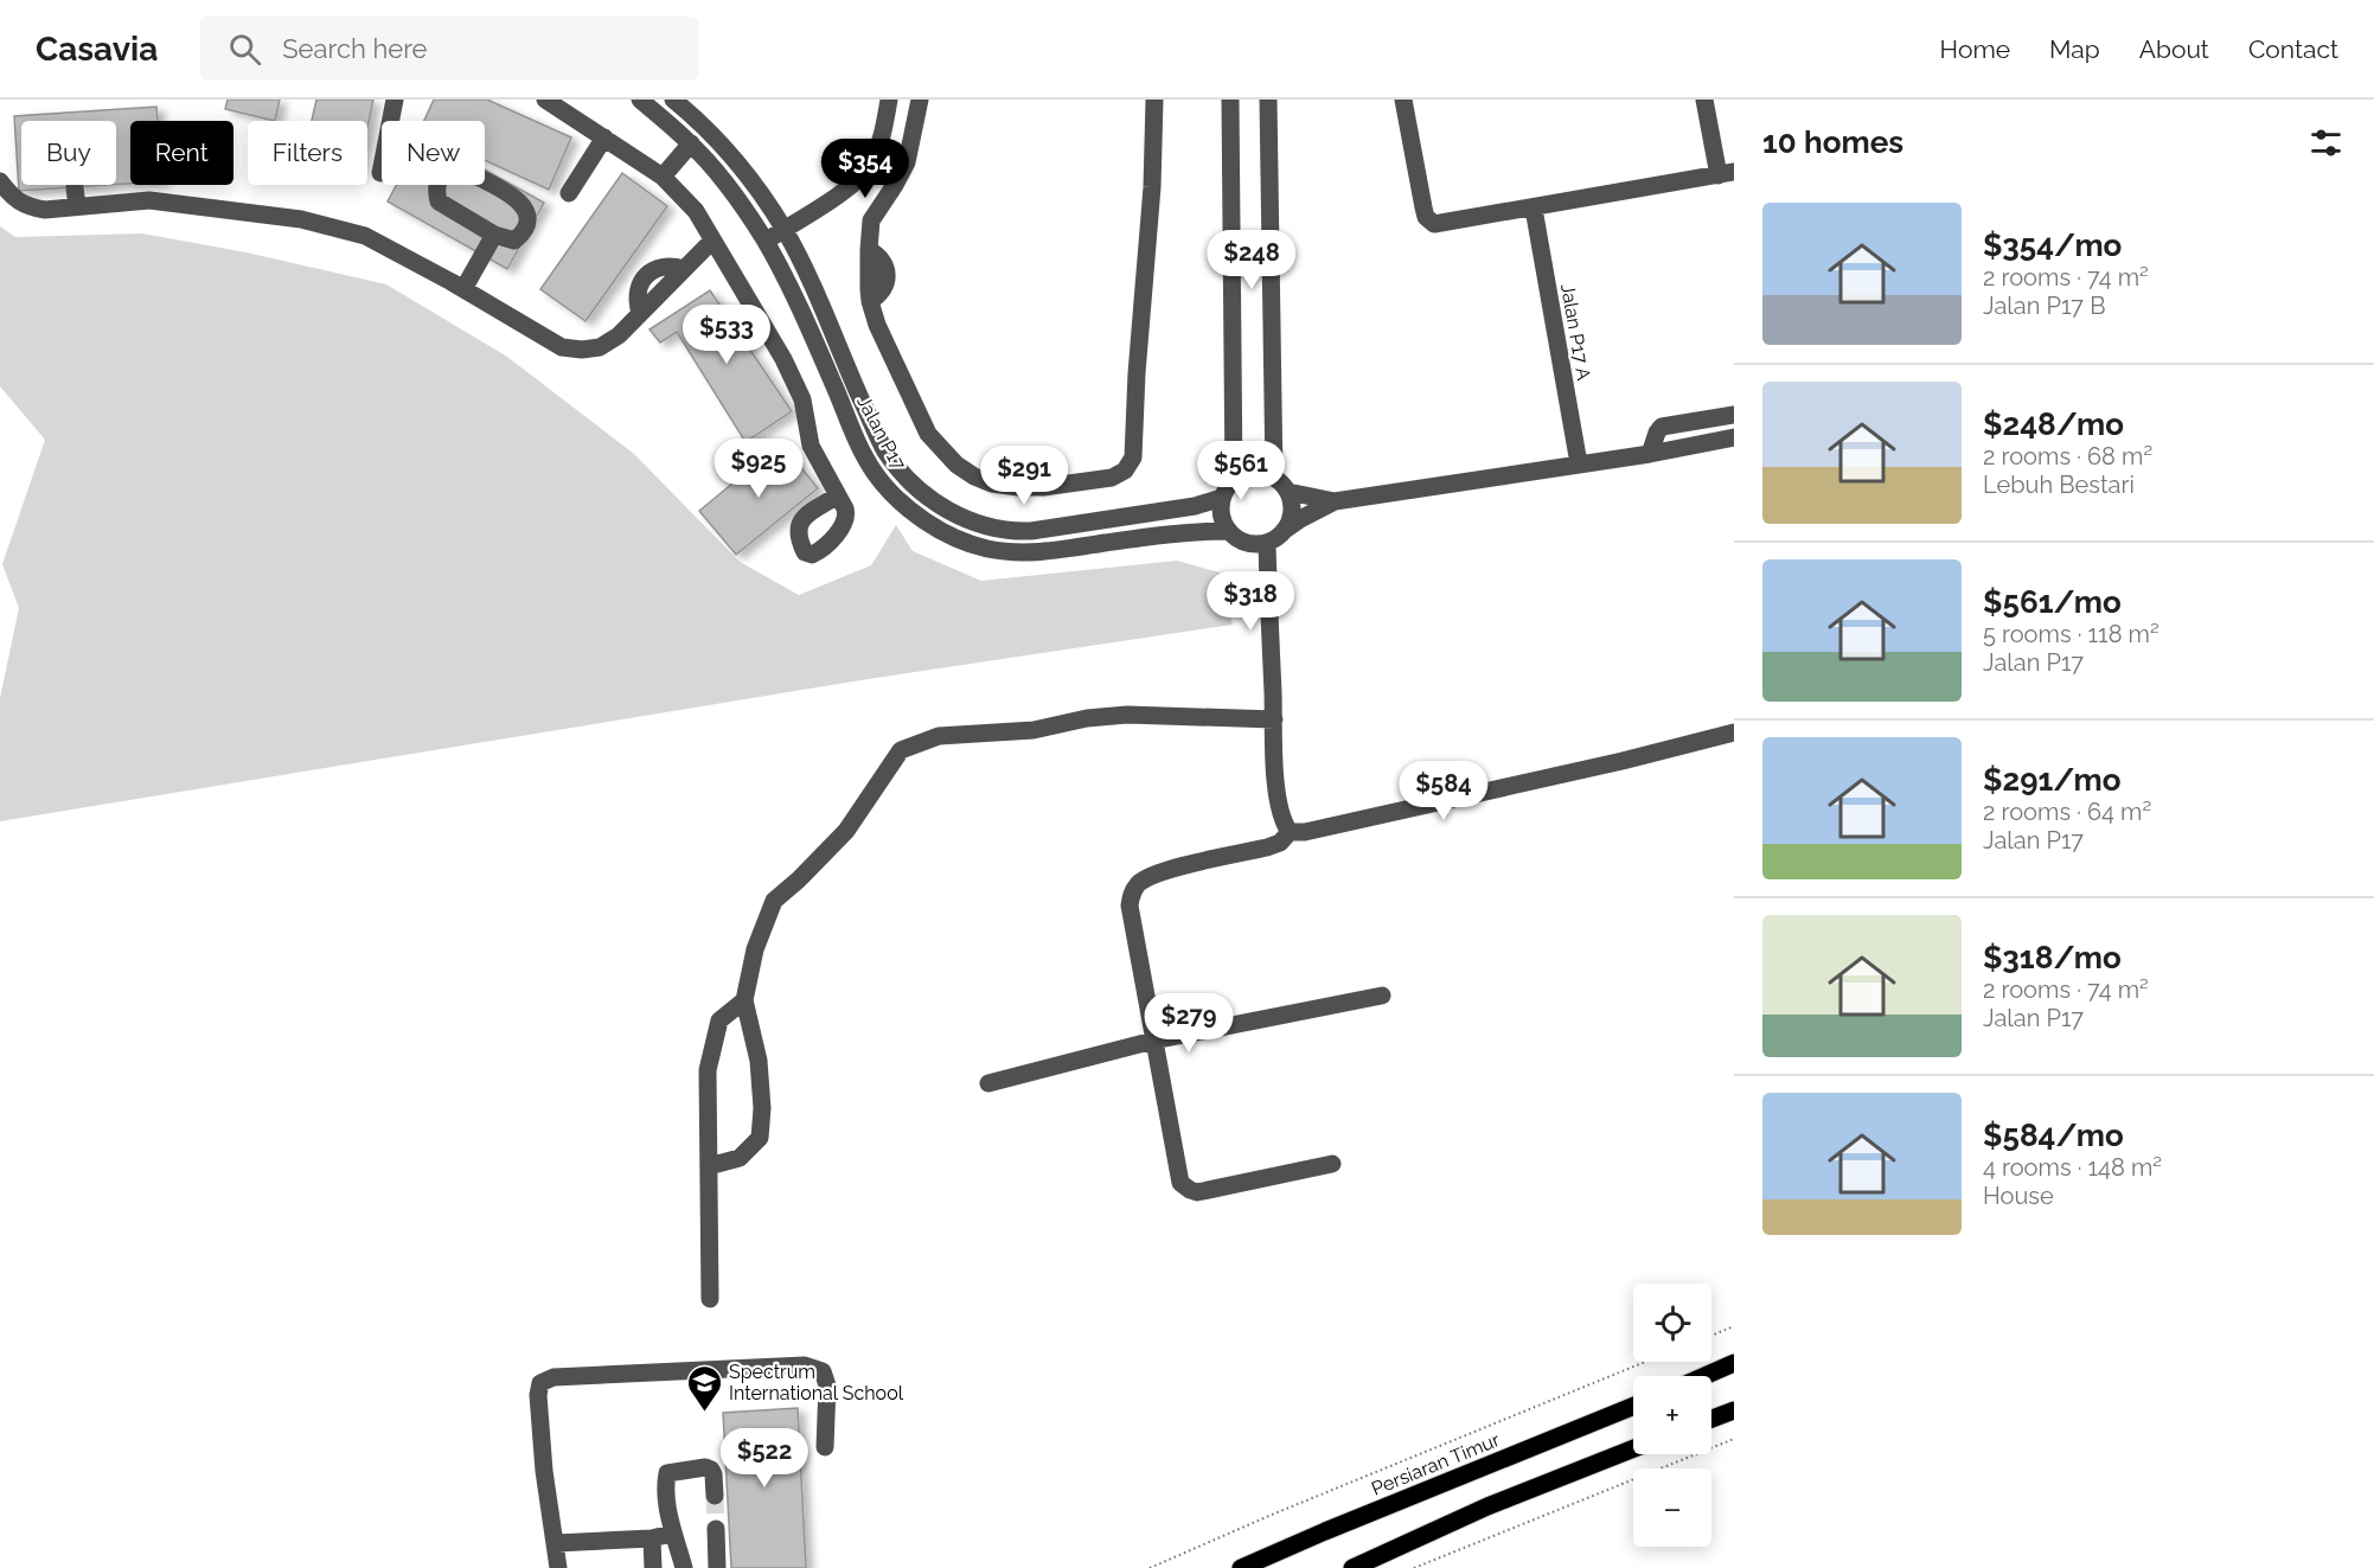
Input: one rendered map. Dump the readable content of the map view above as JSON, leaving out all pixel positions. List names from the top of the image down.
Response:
{
  "streets": {
    "main road": ["Persiaran Timur"],
    "street": ["Jalan P17 A", "Jalan P17"]
  },
  "places": {
    "school or university": ["Spectrum International School"]
  },
  "page": {
    "header": "Casavia",
    "search": "Search here",
    "nav": [
      "Home",
      "Map",
      "About",
      "Contact"
    ],
    "heading": "10 homes",
    "chip": [
      "Buy",
      "Rent",
      "Filters",
      "New"
    ],
    "price": [
      "$354",
      "$248",
      "$533",
      "$925",
      "$561",
      "$291",
      "$318",
      "$584",
      "$279",
      "$522"
    ],
    "list": [
      {
        "name": "$354/mo",
        "note": "2 rooms · 74 m² · Jalan P17 B"
      },
      {
        "name": "$248/mo",
        "note": "2 rooms · 68 m² · Lebuh Bestari"
      },
      {
        "name": "$561/mo",
        "note": "5 rooms · 118 m² · Jalan P17"
      },
      {
        "name": "$291/mo",
        "note": "2 rooms · 64 m² · Jalan P17"
      },
      {
        "name": "$318/mo",
        "note": "2 rooms · 74 m² · Jalan P17"
      },
      {
        "name": "$584/mo",
        "note": "4 rooms · 148 m² · House"
      }
    ],
    "map_buttons": ["+", "−"]
  }
}
